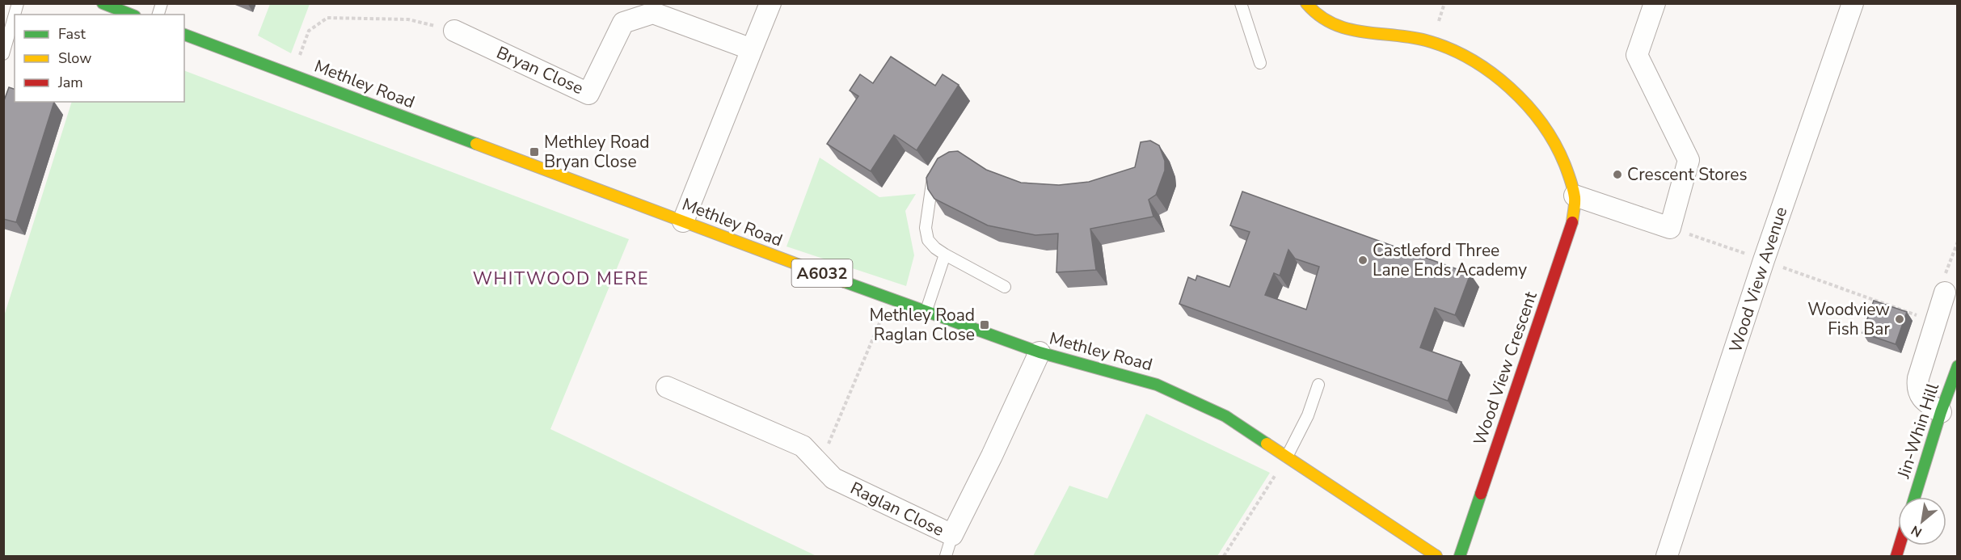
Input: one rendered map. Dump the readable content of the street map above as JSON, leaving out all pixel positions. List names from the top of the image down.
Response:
{
  "streets": {
    "main road": [
      "Methley Road",
      "A6032",
      "Wood View Crescent",
      "Jin-Whin Hill"
    ],
    "street": ["Bryan Close", "Wood View Avenue", "Raglan Close"]
  },
  "crossings": [
    ["Methley Road", "Raglan Close"]
  ],
  "districts": ["WHITWOOD MERE"],
  "places": {
    "transit": ["Methley Road Bryan Close", "Methley Road Raglan Close"],
    "other": ["Crescent Stores", "Castleford Three Lane Ends Academy", "Woodview Fish Bar"]
  },
  "legend": ["Fast", "Slow", "Jam"],
  "north": "bottom left"
}
